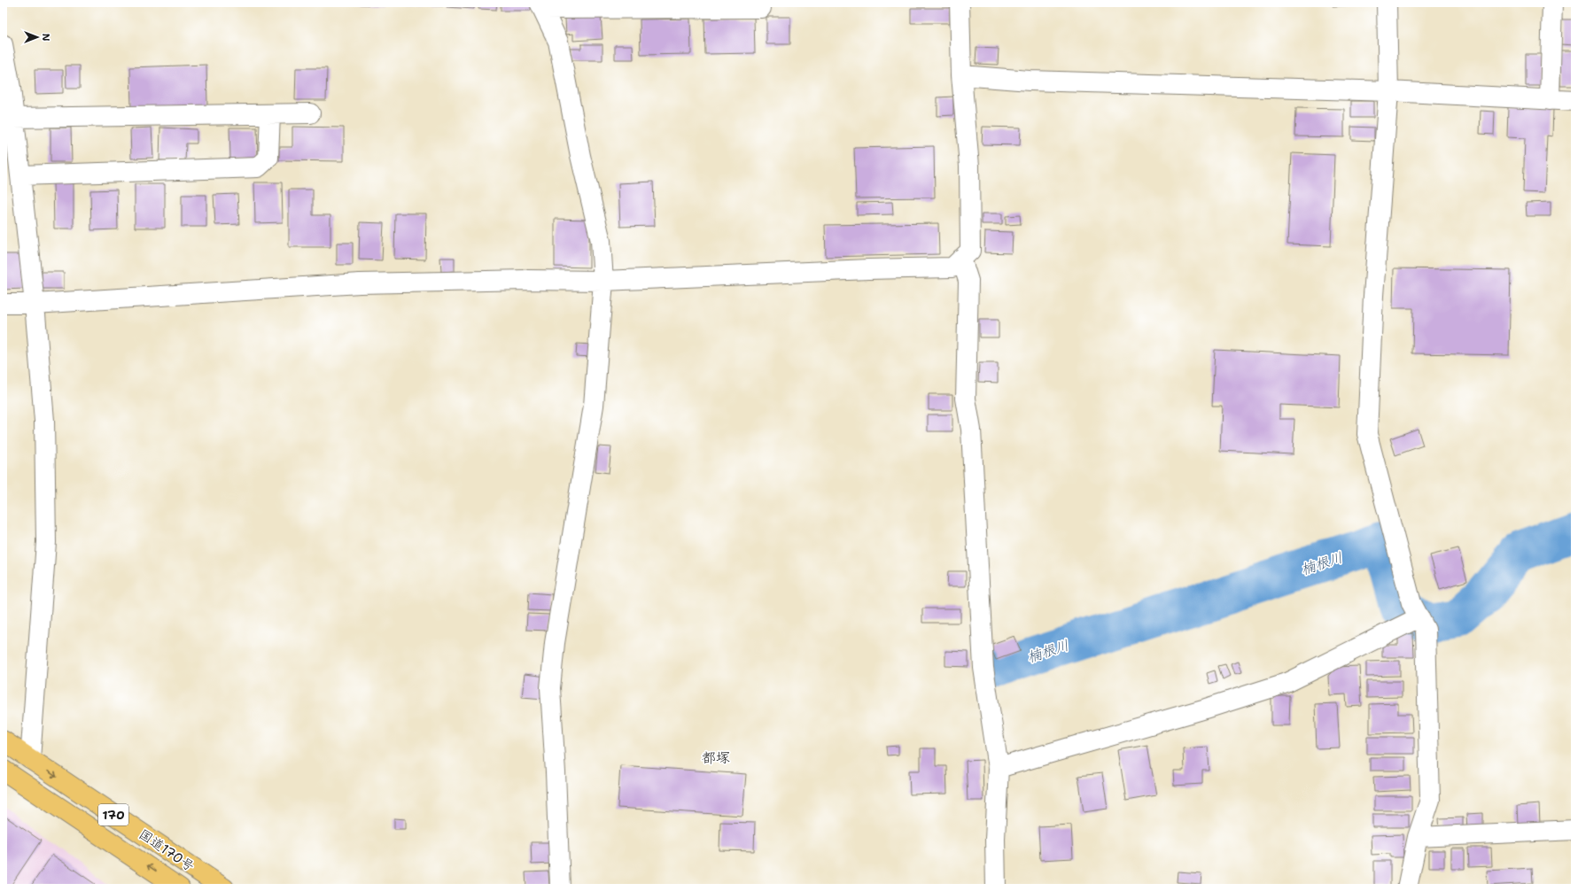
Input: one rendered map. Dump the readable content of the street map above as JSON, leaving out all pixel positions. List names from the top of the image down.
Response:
{
  "streets": {
    "highway": ["170", "国道170号"]
  },
  "districts": ["都塚"],
  "water": ["楠根川"],
  "north": "right"
}
